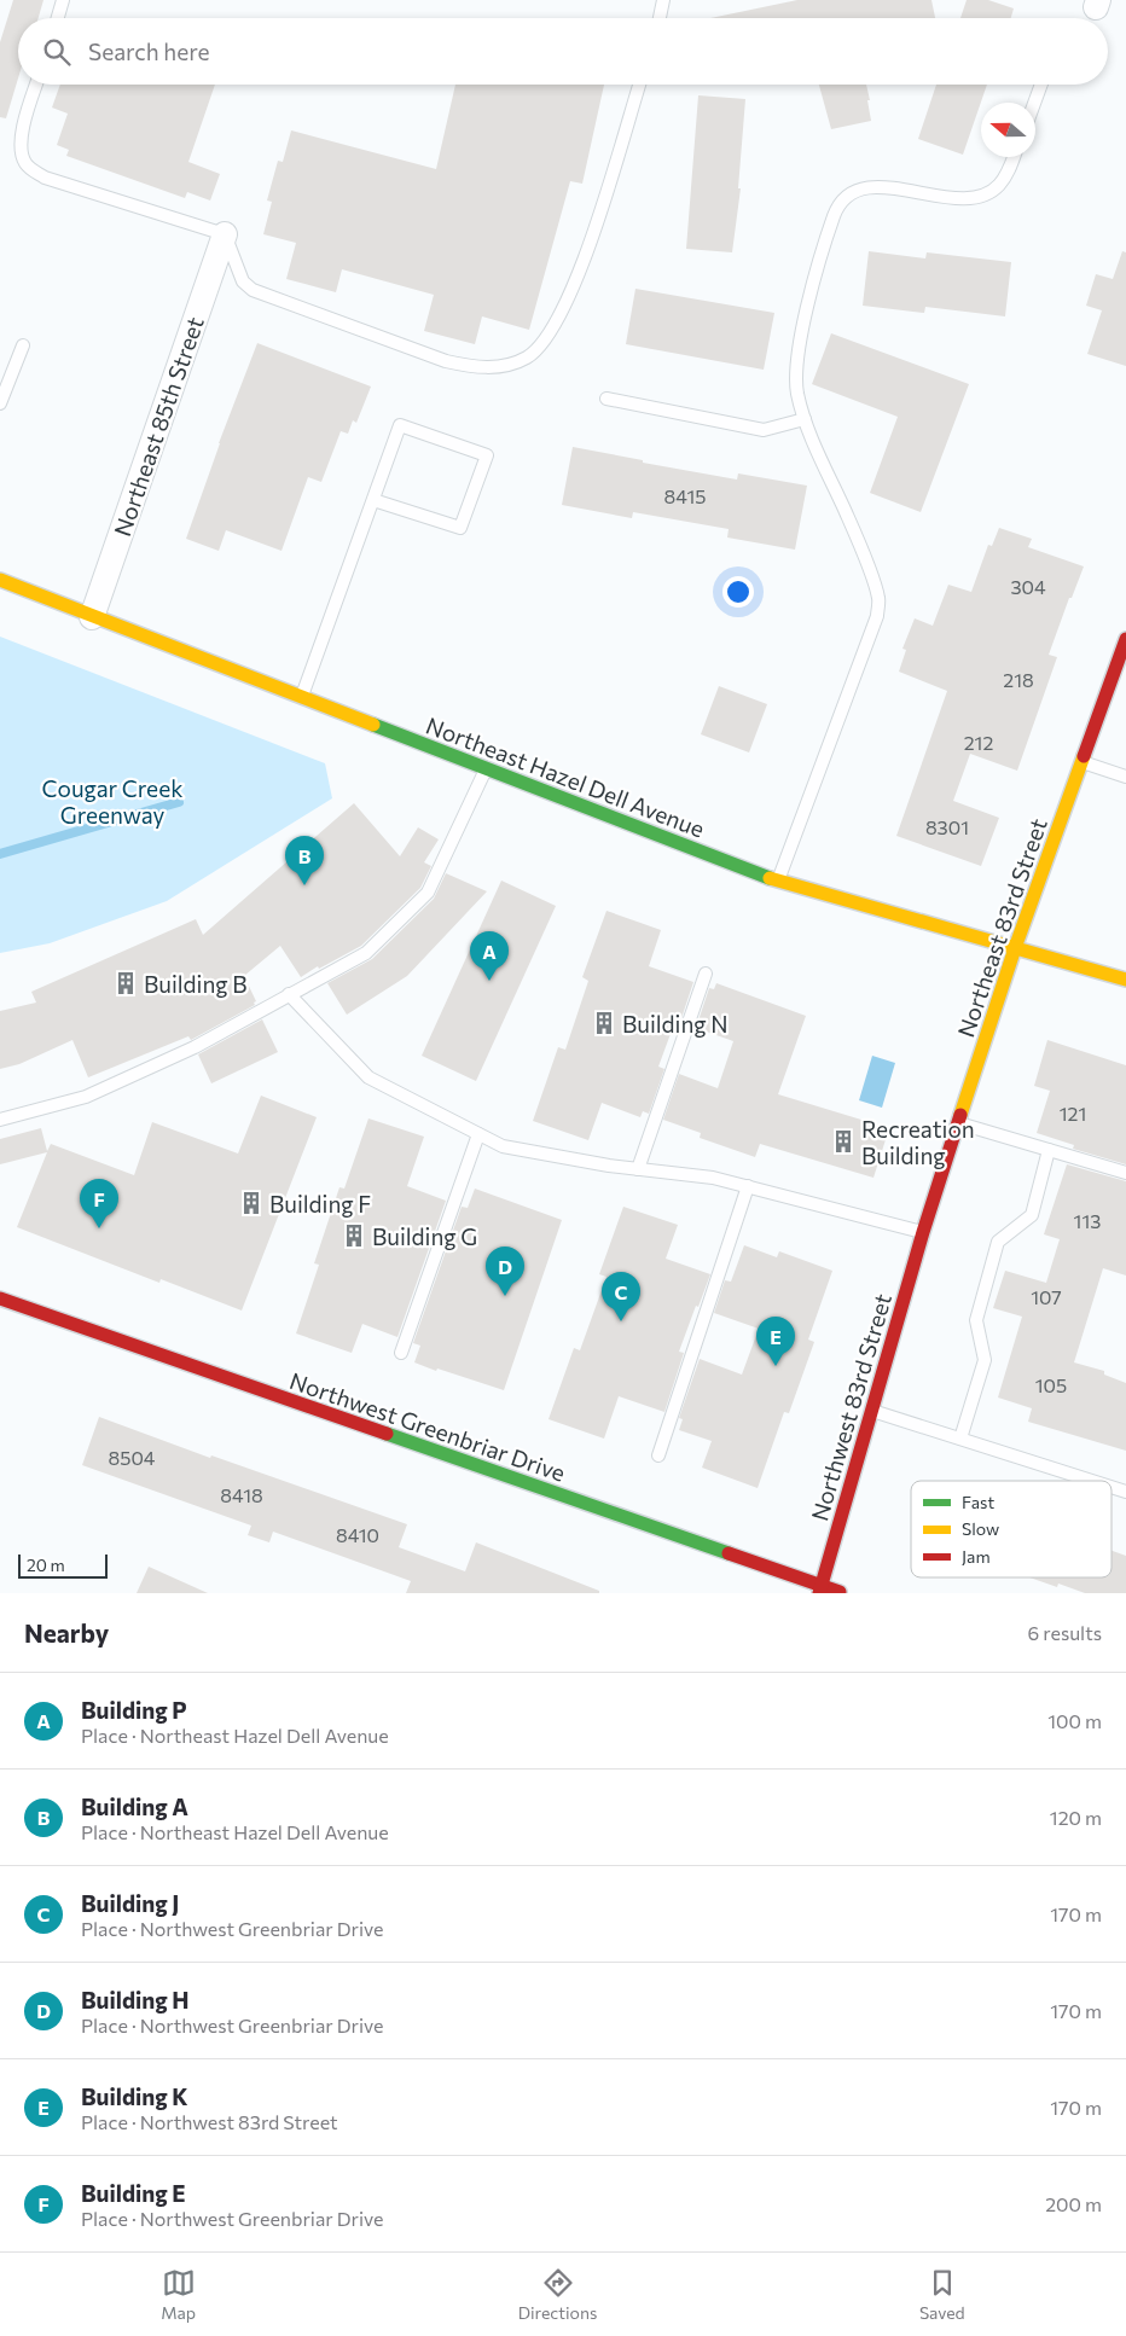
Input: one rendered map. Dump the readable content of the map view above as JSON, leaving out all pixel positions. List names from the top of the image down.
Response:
{
  "streets": {
    "street": [
      "Northeast 85th Street",
      "Northeast Hazel Dell Avenue",
      "Northeast 83rd Street",
      "Northwest 83rd Street",
      "Northwest Greenbriar Drive"
    ]
  },
  "crossings": [
    ["Northeast 85th Street", "Northeast Hazel Dell Avenue"],
    ["Northeast Hazel Dell Avenue", "Northeast 83rd Street"],
    ["Northeast 83rd Street", "Northwest 83rd Street"],
    ["Northwest 83rd Street", "Northwest Greenbriar Drive"]
  ],
  "parks": ["Cougar Creek Greenway"],
  "places": {
    "building": [
      "Building B",
      "Building N",
      "Recreation Building",
      "Building F",
      "Building G"
    ]
  },
  "house_numbers": [
    "8415",
    "304",
    "218",
    "212",
    "8301",
    "121",
    "113",
    "107",
    "105",
    "8504",
    "8418",
    "8410"
  ],
  "legend": ["Fast", "Slow", "Jam"],
  "scale_bar": "20 m",
  "north": "left",
  "page": {
    "search": "Search here",
    "pins": [
      "B",
      "A",
      "F",
      "D",
      "C",
      "E"
    ],
    "scale": "20 m",
    "heading": ["Nearby", "6 results"],
    "list": [
      {
        "mark": "A",
        "name": "Building P",
        "note": "Place · Northeast Hazel Dell Avenue",
        "value": "100 m"
      },
      {
        "mark": "B",
        "name": "Building A",
        "note": "Place · Northeast Hazel Dell Avenue",
        "value": "120 m"
      },
      {
        "mark": "C",
        "name": "Building J",
        "note": "Place · Northwest Greenbriar Drive",
        "value": "170 m"
      },
      {
        "mark": "D",
        "name": "Building H",
        "note": "Place · Northwest Greenbriar Drive",
        "value": "170 m"
      },
      {
        "mark": "E",
        "name": "Building K",
        "note": "Place · Northwest 83rd Street",
        "value": "170 m"
      },
      {
        "mark": "F",
        "name": "Building E",
        "note": "Place · Northwest Greenbriar Drive",
        "value": "200 m"
      }
    ],
    "nav": ["Map", "Directions", "Saved"]
  }
}
